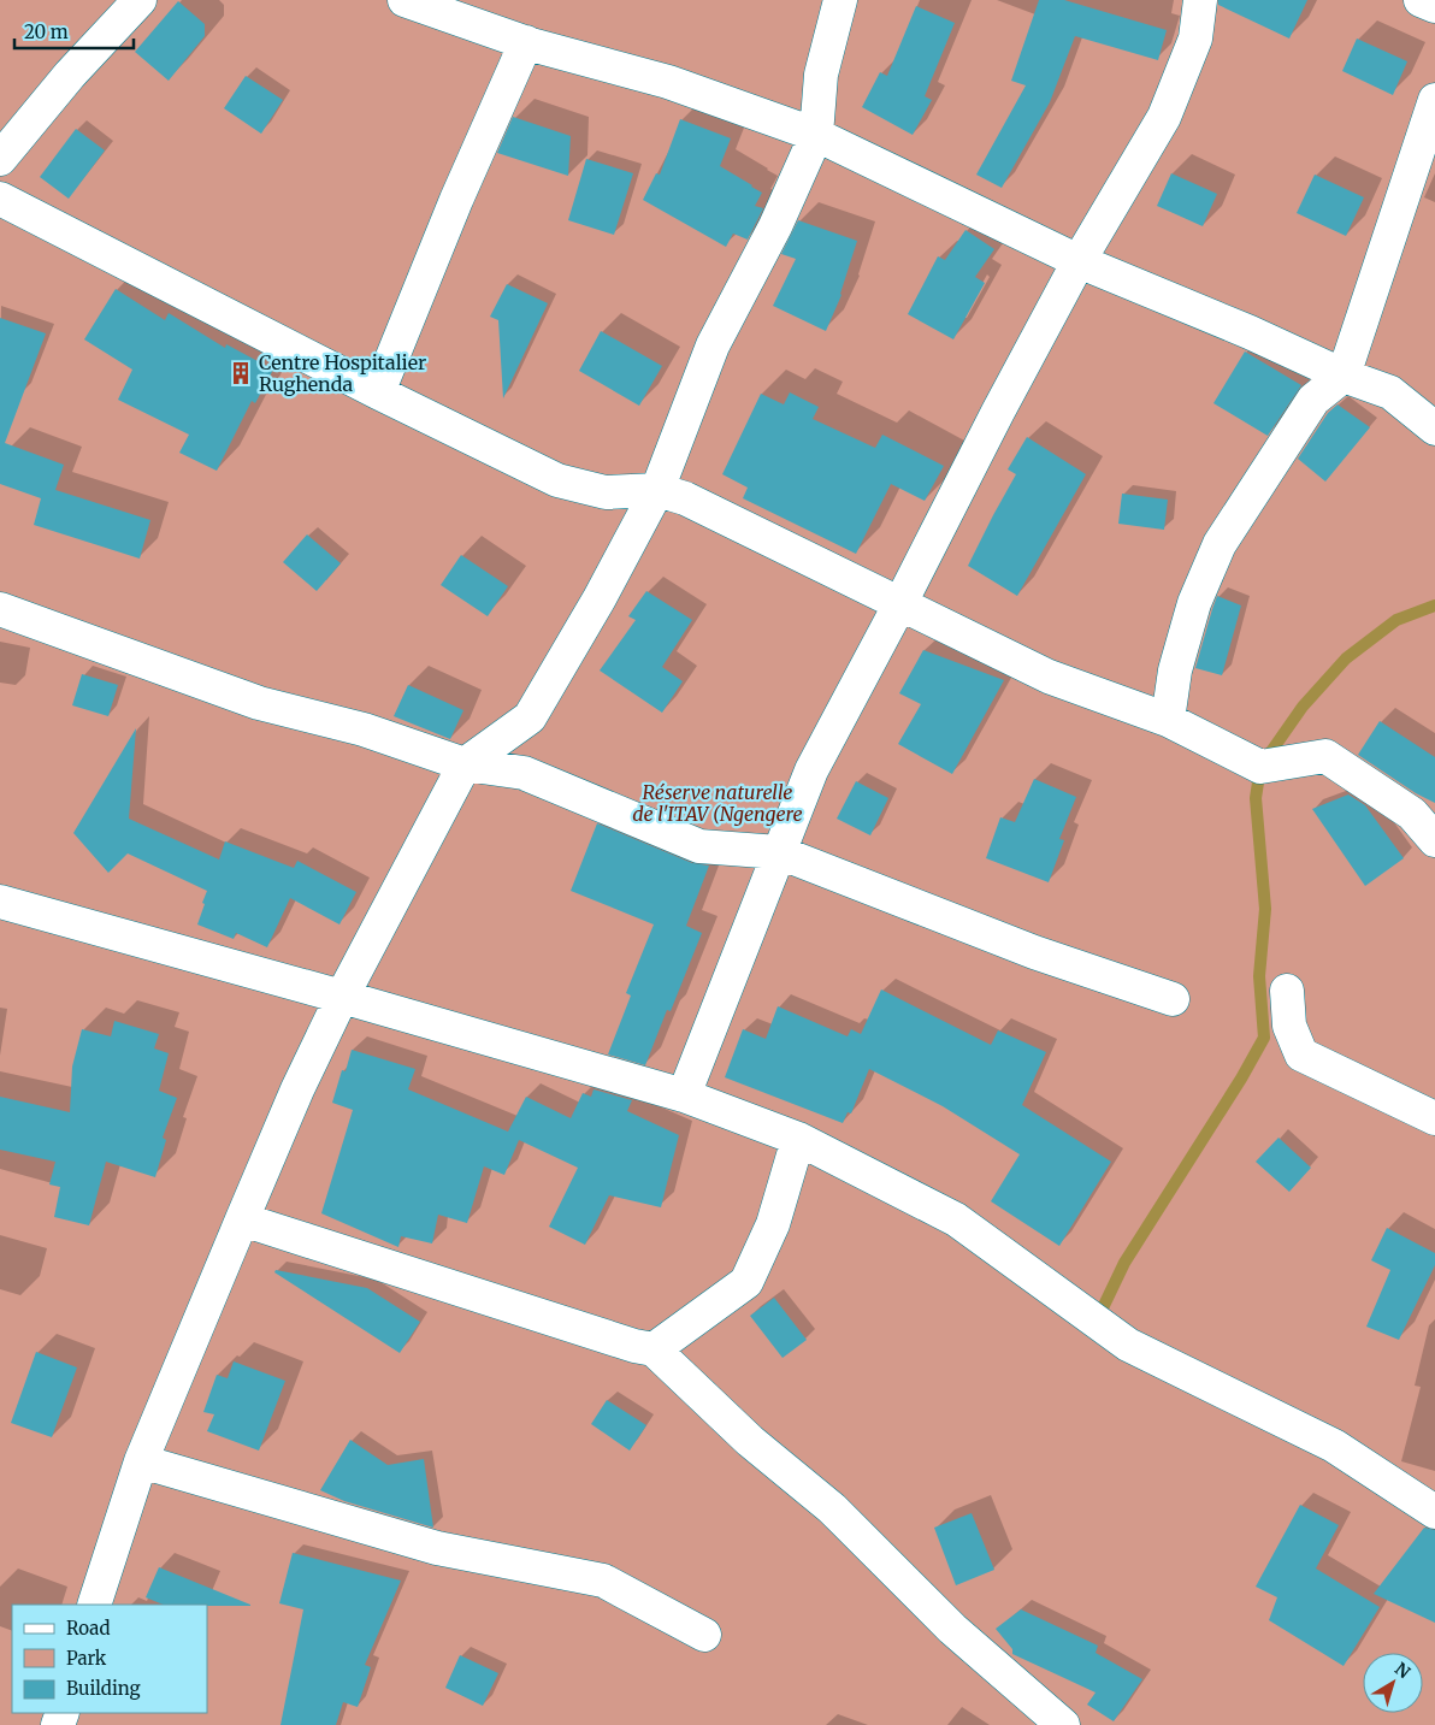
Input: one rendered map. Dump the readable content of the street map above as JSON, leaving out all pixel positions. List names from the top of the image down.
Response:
{
  "parks": ["Réserve naturelle de l'ITAV (Ngengere"],
  "places": {
    "building": ["Centre Hospitalier Rughenda"]
  },
  "legend": ["Road", "Park", "Building"],
  "scale_bar": "20 m",
  "north": "top right"
}
